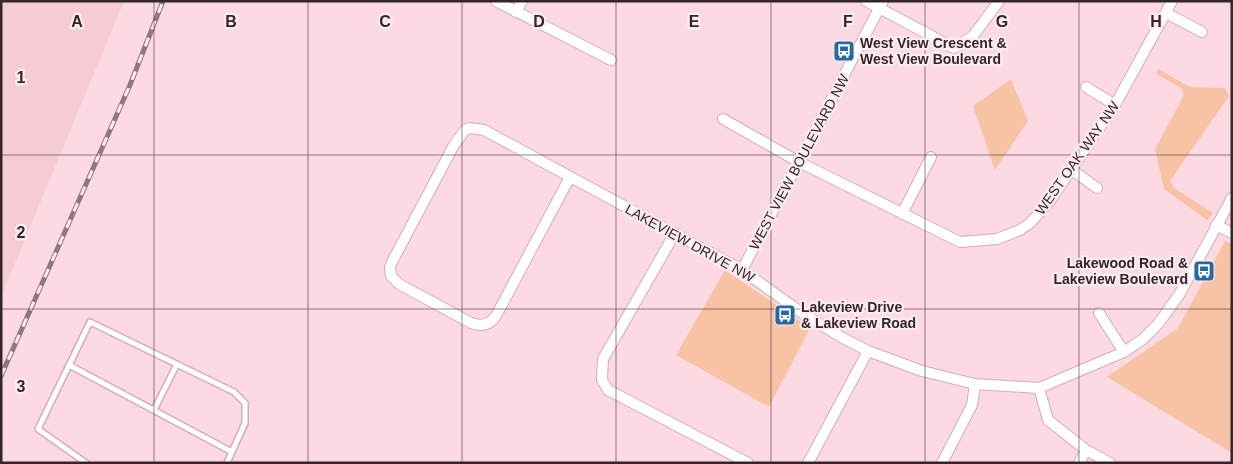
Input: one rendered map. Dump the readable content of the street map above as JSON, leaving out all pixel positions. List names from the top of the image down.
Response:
{
  "streets": {
    "street": ["WEST OAK WAY NW", "WEST VIEW BOULEVARD NW", "LAKEVIEW DRIVE NW"]
  },
  "crossings": [
    ["WEST OAK WAY NW", "WEST VIEW BOULEVARD NW"],
    ["WEST VIEW BOULEVARD NW", "LAKEVIEW DRIVE NW"]
  ],
  "places": {
    "bus stop": ["West View Crescent & West View Boulevard", "Lakewood Road & Lakeview Boulevard", "Lakeview Drive & Lakeview Road"]
  },
  "grid": {
    "columns": [
      "A",
      "B",
      "C",
      "D",
      "E",
      "F",
      "G",
      "H"
    ],
    "rows": ["1", "2", "3"]
  }
}
